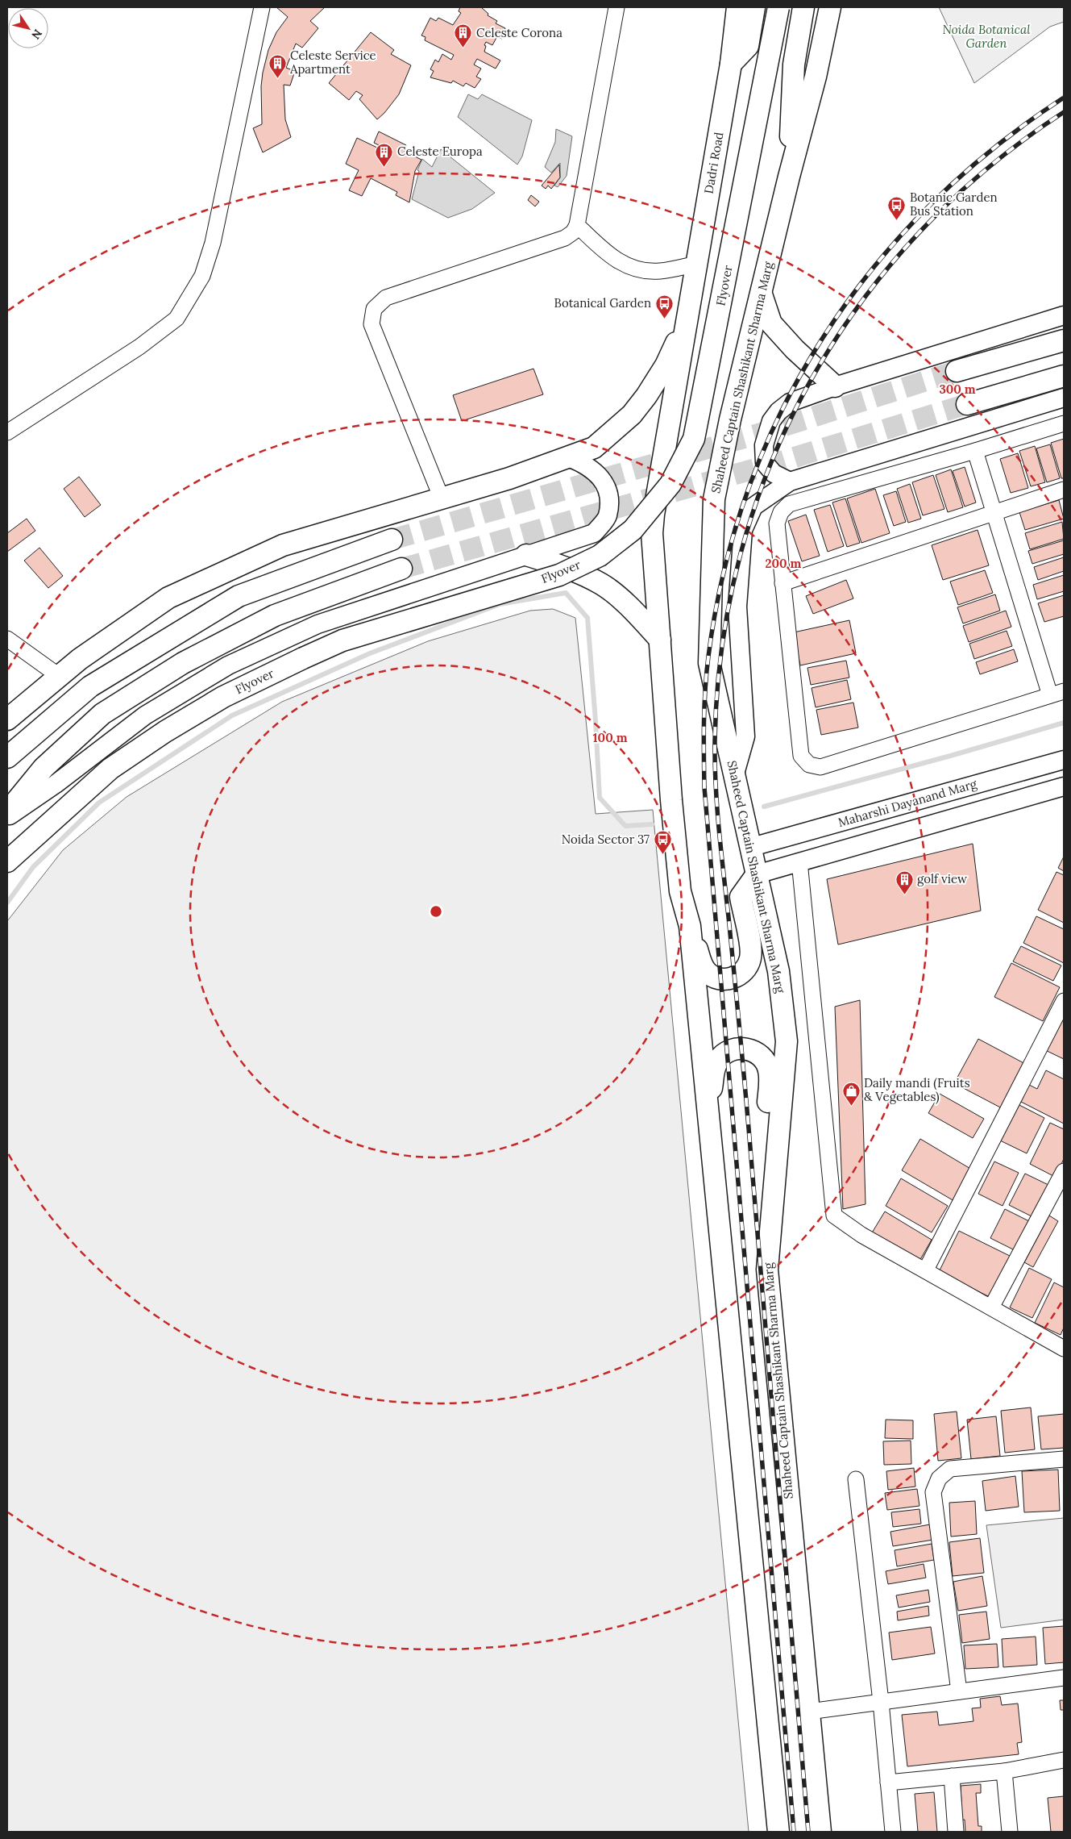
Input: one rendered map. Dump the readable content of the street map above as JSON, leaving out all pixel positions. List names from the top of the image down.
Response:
{
  "streets": {
    "main road": ["Dadri Road", "Flyover", "Shaheed Captain Shashikant Sharma Marg"],
    "street": ["Maharshi Dayanand Marg"]
  },
  "crossings": [
    ["Shaheed Captain Shashikant Sharma Marg", "Maharshi Dayanand Marg"]
  ],
  "parks": ["Noida Botanical Garden"],
  "places": {
    "building": [
      "Celeste Corona",
      "Celeste Service Apartment",
      "Celeste Europa",
      "golf view"
    ],
    "bus stop": ["Botanic Garden Bus Station", "Botanical Garden", "Noida Sector 37"],
    "shop": ["Daily mandi (Fruits & Vegetables)"]
  },
  "north": "bottom right",
  "rings": ["300 m", "200 m", "100 m"]
}
